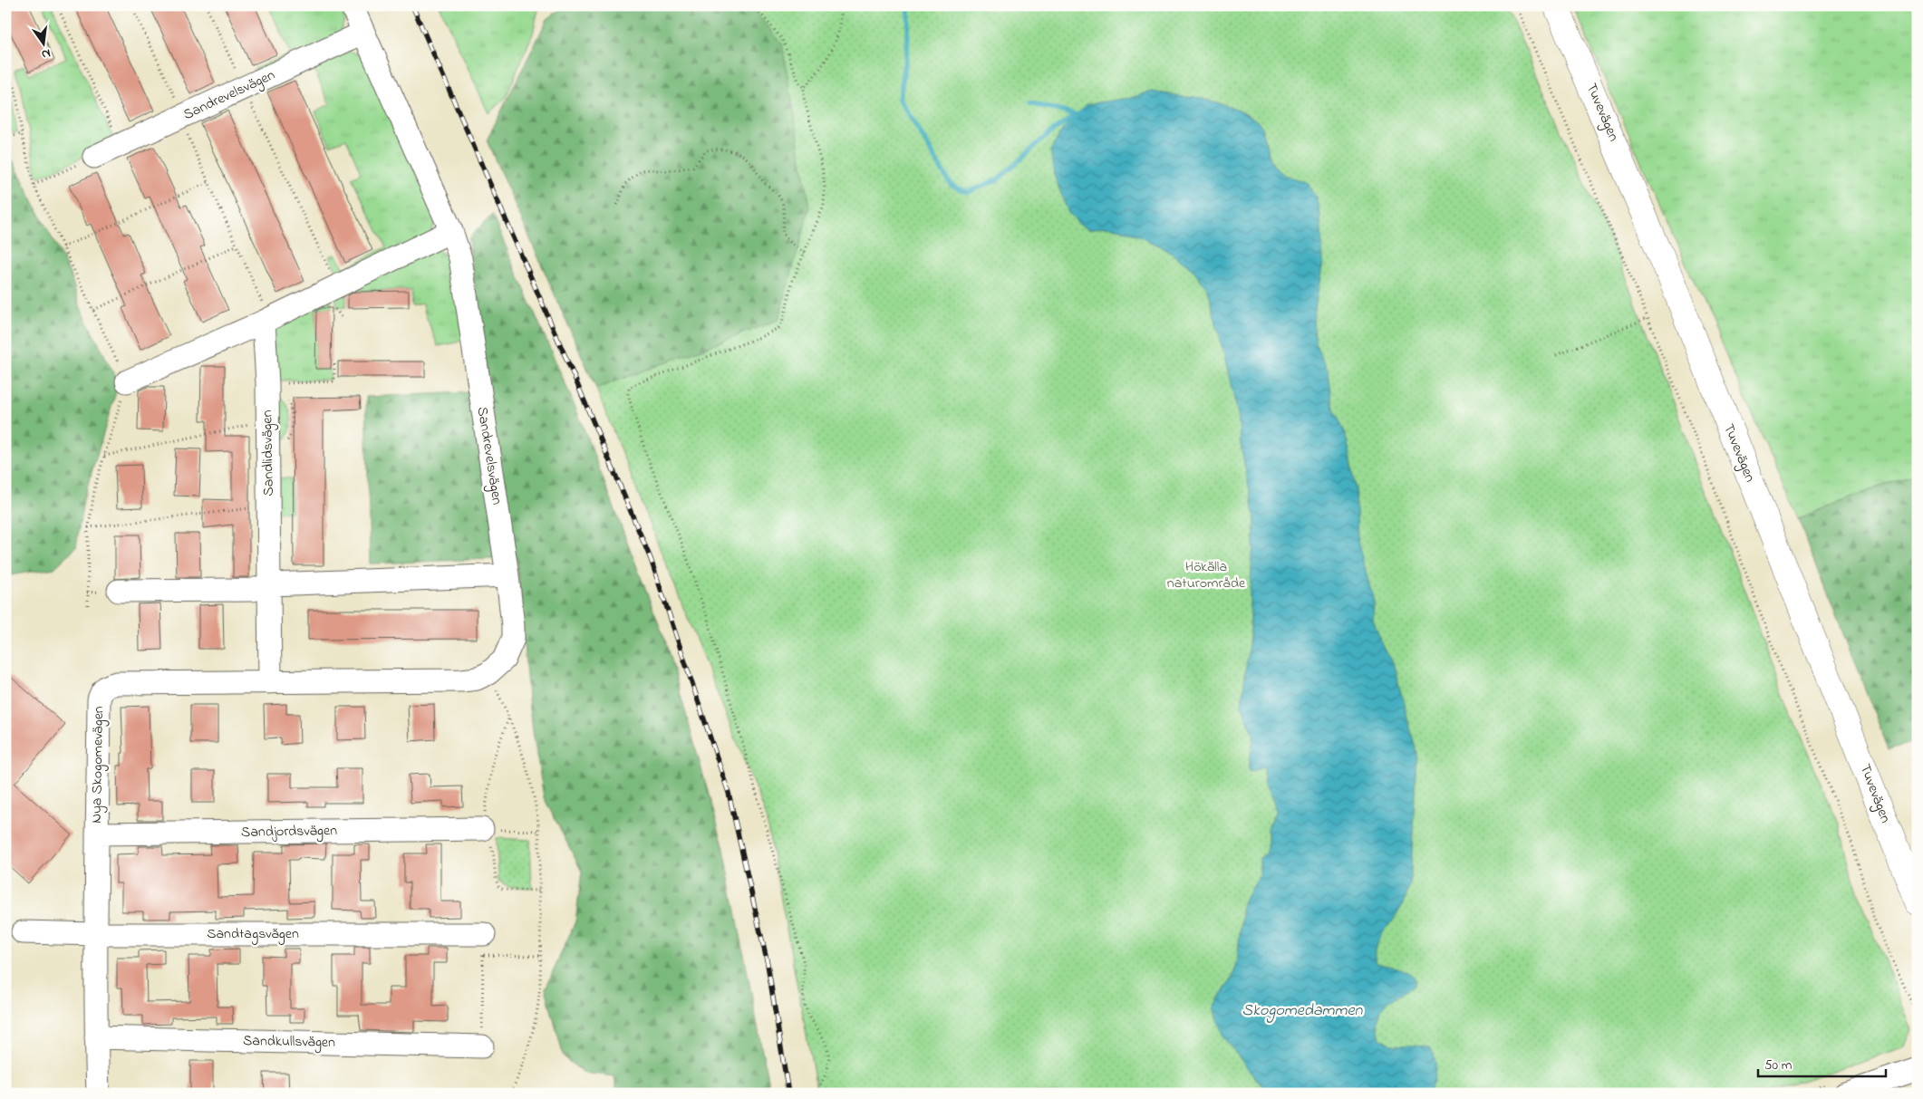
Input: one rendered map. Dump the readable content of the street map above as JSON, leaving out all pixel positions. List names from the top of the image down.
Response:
{
  "streets": {
    "main road": ["Tuvevägen"],
    "street": [
      "Sandrevelsvägen",
      "Sandlidsvägen",
      "Nya Skogomevägen",
      "Sandjordsvägen",
      "Sandtagsvägen",
      "Sandkullsvägen"
    ]
  },
  "crossings": [
    ["Sandrevelsvägen", "Nya Skogomevägen"],
    ["Sandlidsvägen", "Nya Skogomevägen"],
    ["Nya Skogomevägen", "Sandjordsvägen"],
    ["Nya Skogomevägen", "Sandtagsvägen"],
    ["Nya Skogomevägen", "Sandkullsvägen"]
  ],
  "water": ["Skogomedammen"],
  "parks": ["Hökälla naturområde"],
  "scale_bar": "50 m",
  "north": "bottom"
}
